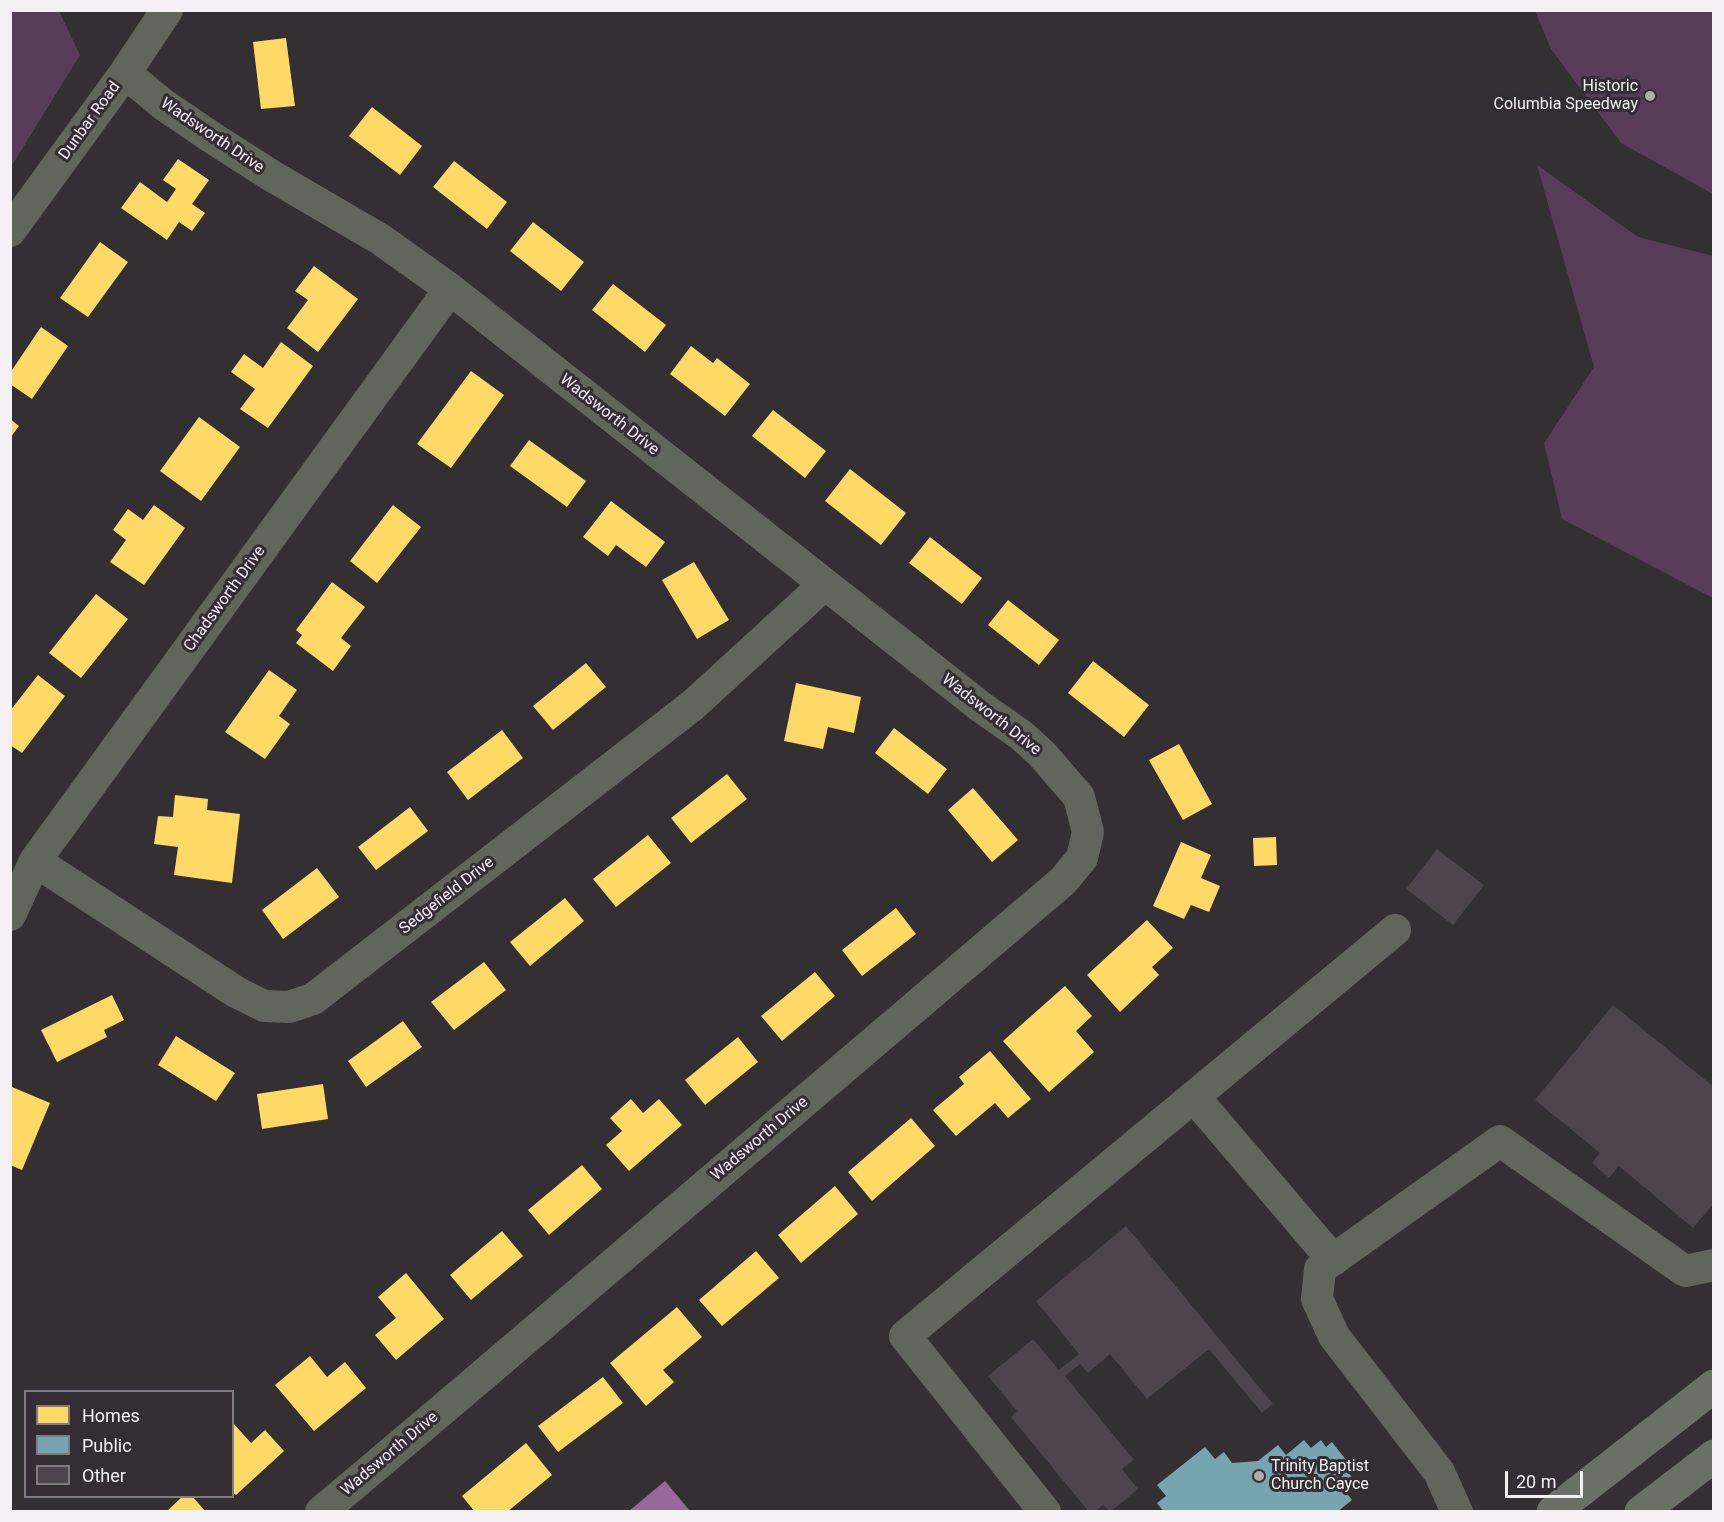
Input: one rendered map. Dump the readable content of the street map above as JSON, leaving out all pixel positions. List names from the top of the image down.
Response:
{
  "streets": {
    "street": [
      "Dunbar Road",
      "Wadsworth Drive",
      "Chadsworth Drive",
      "Sedgefield Drive"
    ]
  },
  "crossings": [
    ["Dunbar Road", "Wadsworth Drive"],
    ["Wadsworth Drive", "Chadsworth Drive"],
    ["Wadsworth Drive", "Sedgefield Drive"],
    ["Chadsworth Drive", "Sedgefield Drive"]
  ],
  "places": ["Historic Columbia Speedway", "Trinity Baptist Church Cayce"],
  "legend": ["Homes", "Public", "Other"],
  "scale_bar": "20 m"
}
